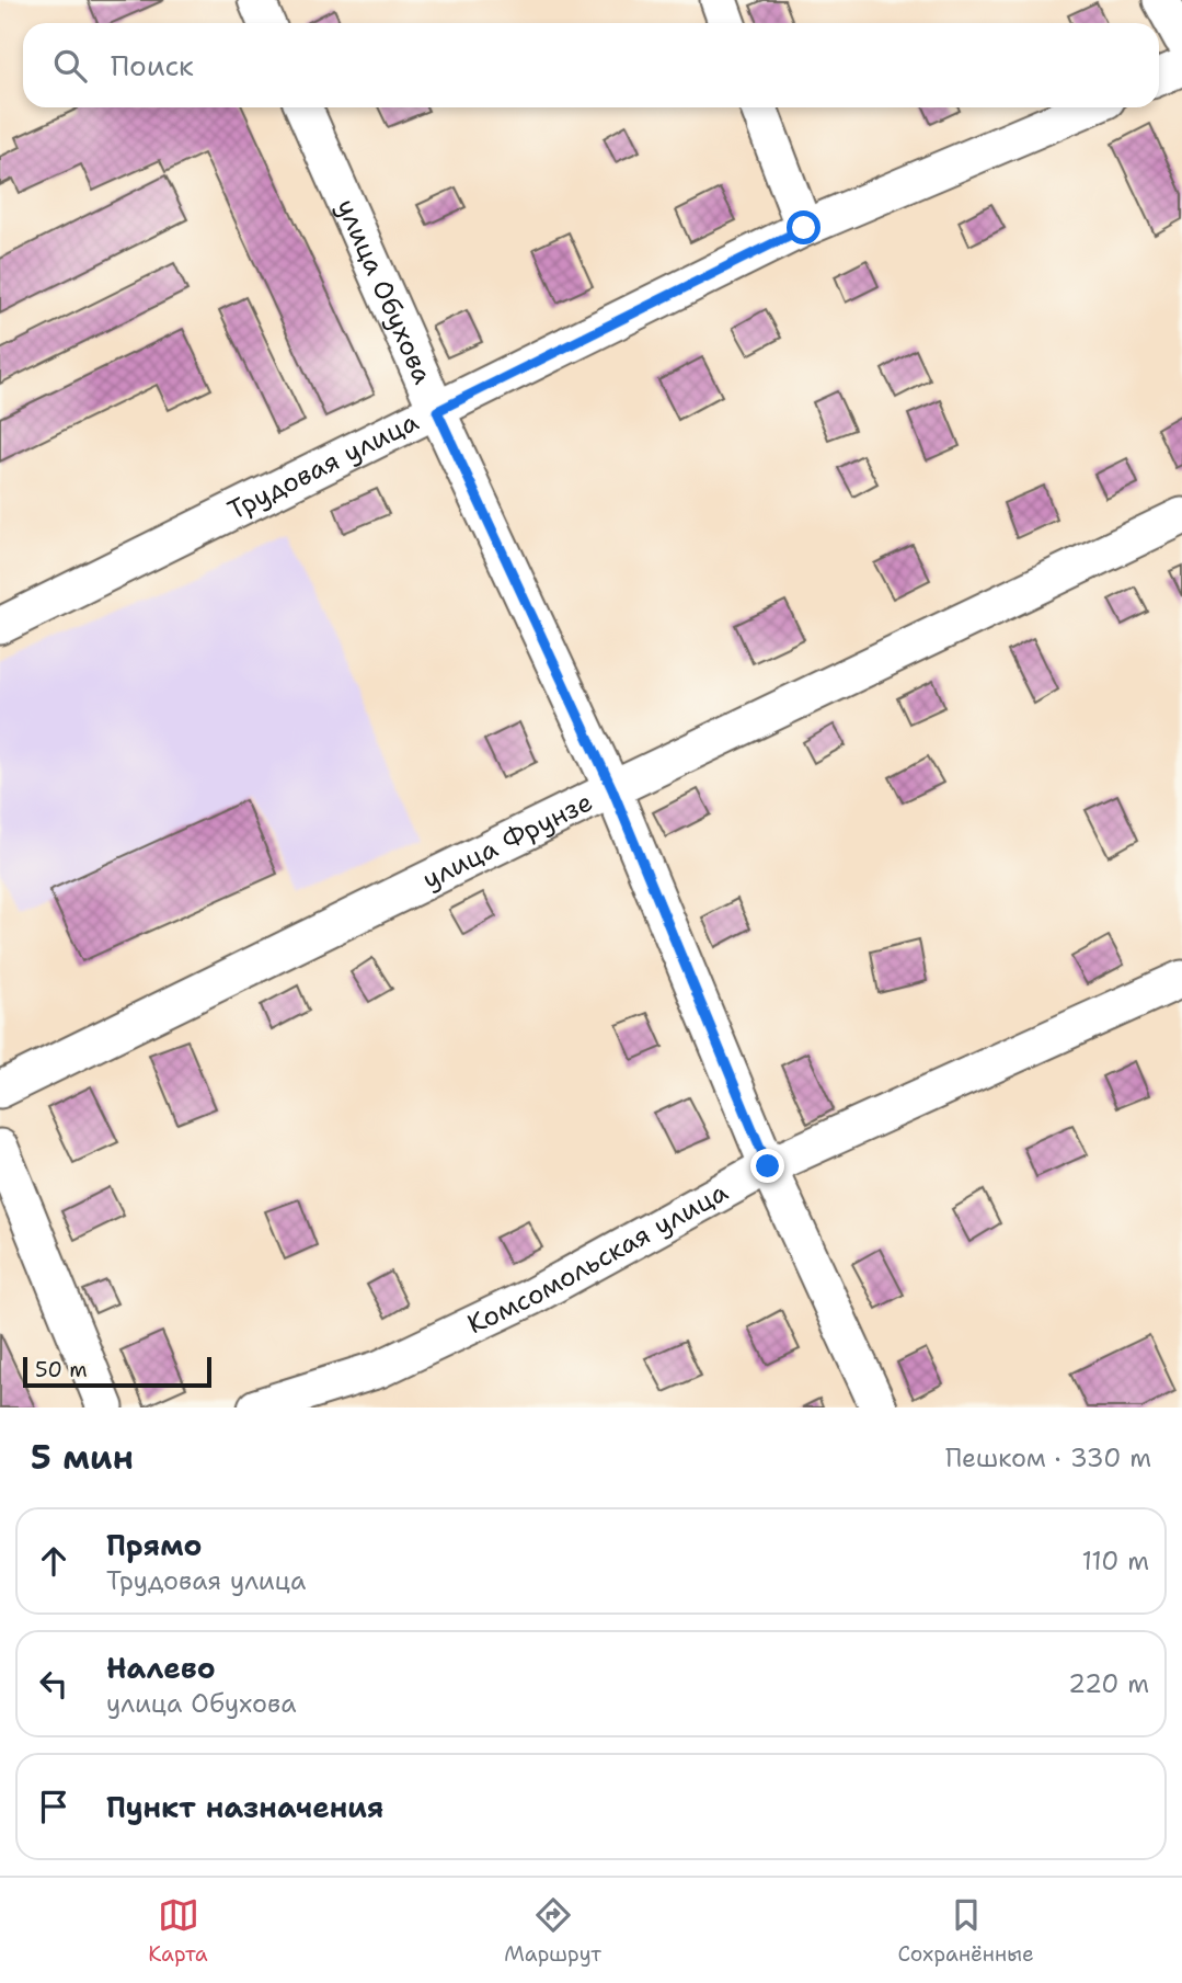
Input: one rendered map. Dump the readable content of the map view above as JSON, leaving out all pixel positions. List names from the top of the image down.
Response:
{
  "streets": {
    "street": [
      "улица Обухова",
      "Трудовая улица",
      "улица Фрунзе",
      "Комсомольская улица"
    ]
  },
  "crossings": [
    ["улица Обухова", "Трудовая улица"],
    ["улица Обухова", "улица Фрунзе"],
    ["улица Обухова", "Комсомольская улица"]
  ],
  "scale_bar": "50 m",
  "page": {
    "search": "Поиск",
    "scale": "50 m",
    "heading": ["5 мин", "Пешком · 330 m"],
    "list": [
      ["Прямо", "Трудовая улица", "110 m"],
      ["Налево", "улица Обухова", "220 m"],
      "Пункт назначения"
    ],
    "nav": ["Карта", "Маршрут", "Сохранённые"]
  }
}
